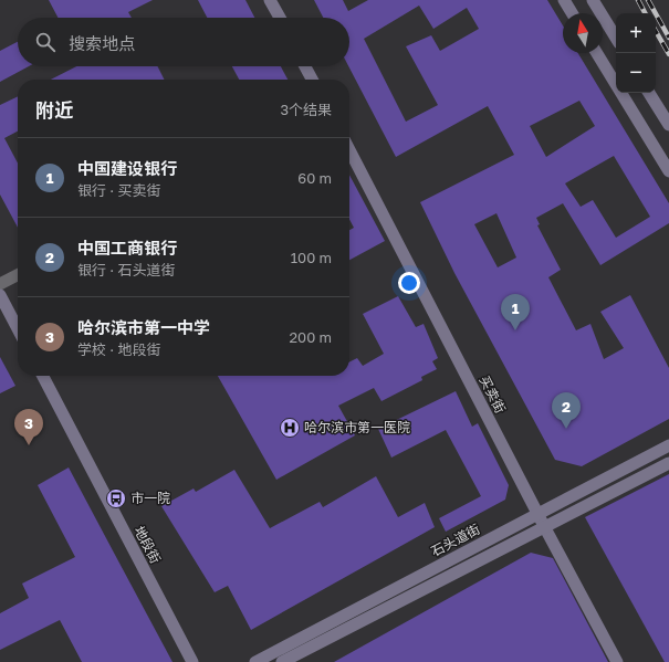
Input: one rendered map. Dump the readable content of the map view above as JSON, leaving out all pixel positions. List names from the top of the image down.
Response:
{
  "streets": {
    "main road": ["买卖街", "石头道街", "地段街"]
  },
  "crossings": [
    ["买卖街", "石头道街"]
  ],
  "places": {
    "hospital": ["哈尔滨市第一医院"],
    "bus stop": ["市一院"]
  },
  "north": "top",
  "page": {
    "map_buttons": ["+", "−"],
    "search": "搜索地点",
    "heading": ["附近", "3个结果"],
    "list": [
      {
        "mark": "1",
        "name": "中国建设银行",
        "note": "银行 · 买卖街",
        "value": "60 m"
      },
      {
        "mark": "2",
        "name": "中国工商银行",
        "note": "银行 · 石头道街",
        "value": "100 m"
      },
      {
        "mark": "3",
        "name": "哈尔滨市第一中学",
        "note": "学校 · 地段街",
        "value": "200 m"
      }
    ],
    "pins": ["1", "2", "3"]
  }
}
